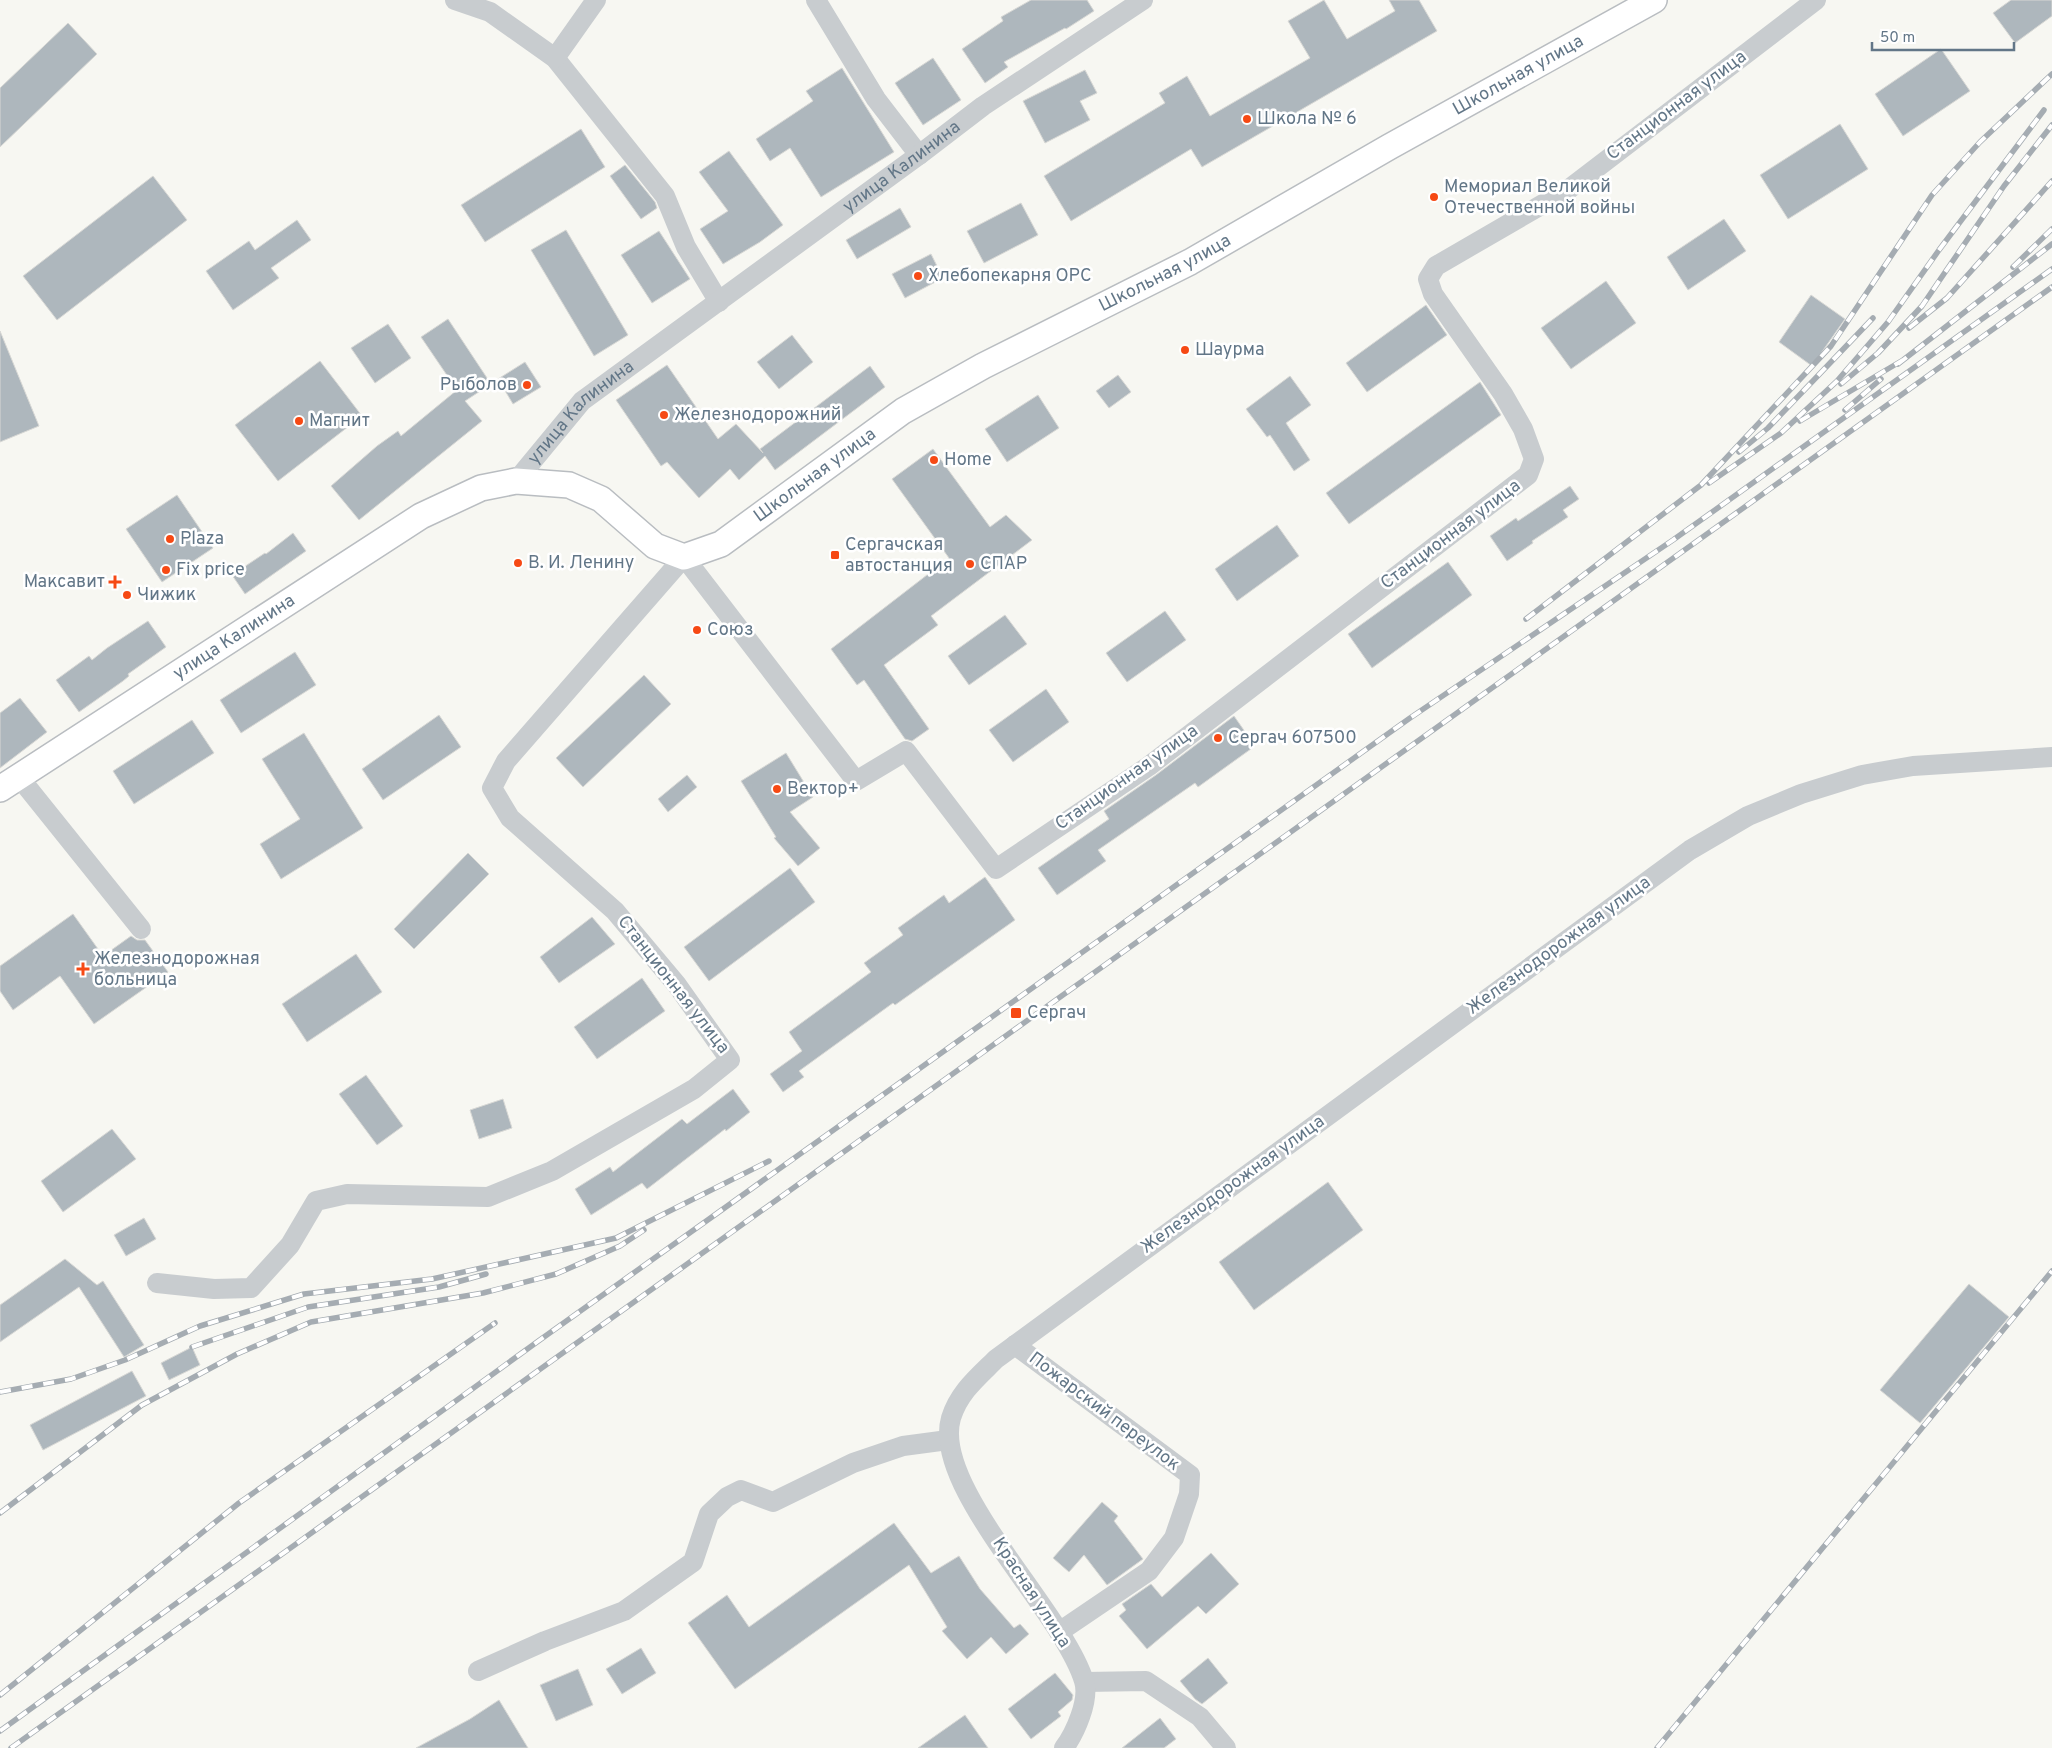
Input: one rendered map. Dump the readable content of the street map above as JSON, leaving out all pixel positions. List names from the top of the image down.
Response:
{
  "streets": {
    "main road": ["Школьная улица", "улица Калинина"],
    "street": [
      "Станционная улица",
      "Железнодорожная улица",
      "Пожарский переулок",
      "Красная улица"
    ]
  },
  "crossings": [
    ["Школьная улица", "Станционная улица"],
    ["Железнодорожная улица", "Пожарский переулок"],
    ["Железнодорожная улица", "Красная улица"],
    ["Пожарский переулок", "Красная улица"]
  ],
  "places": {
    "other": [
      "Школа № 6",
      "Мемориал Великой Отечественной войны",
      "Хлебопекарня ОРС",
      "Шаурма",
      "Рыболов",
      "Железнодорожний",
      "Магнит",
      "Home",
      "Plaza",
      "В. И. Ленину",
      "СПАР",
      "Fix price",
      "Чижик",
      "Союз",
      "Сергач 607500",
      "Вектор+"
    ],
    "transit": ["Сергачская автостанция", "Сергач"],
    "health": ["Максавит", "Железнодорожная больница"]
  },
  "scale_bar": "50 m"
}
